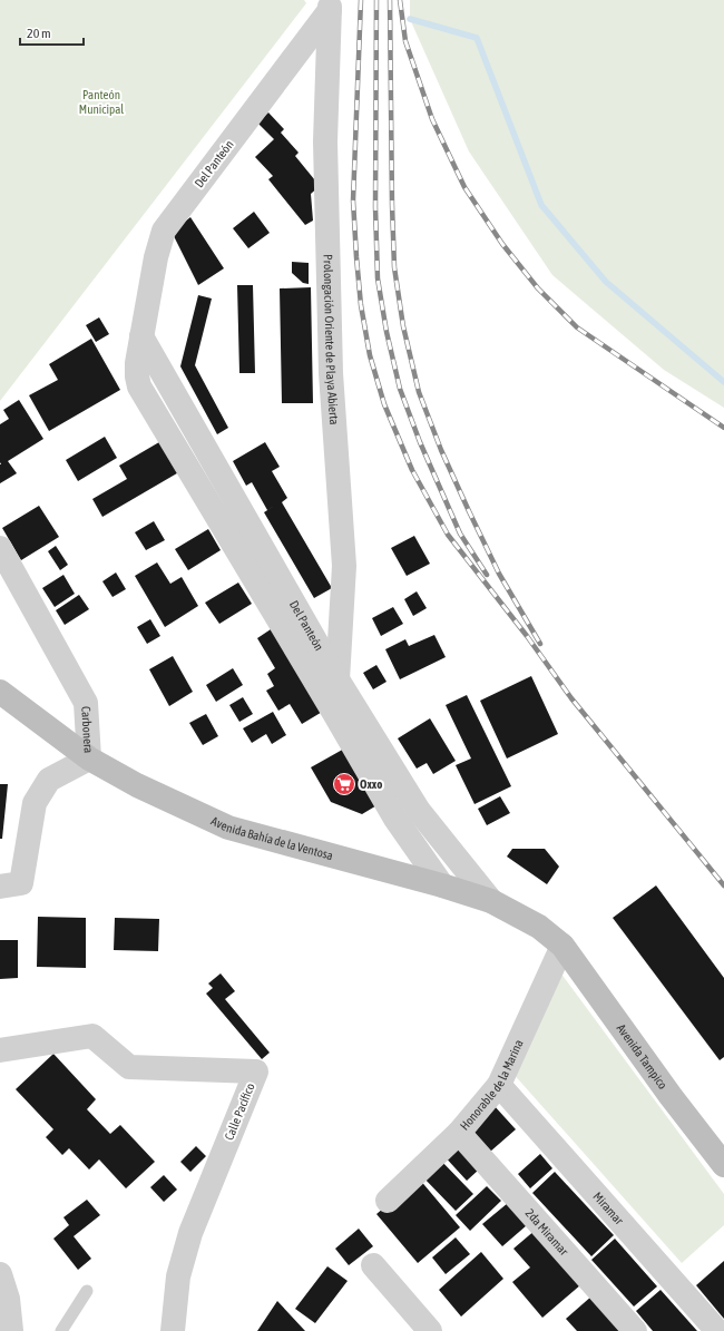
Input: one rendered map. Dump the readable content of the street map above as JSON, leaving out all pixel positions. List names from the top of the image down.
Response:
{
  "streets": {
    "main road": ["Avenida Bahía de la Ventosa", "Avenida Tampico"],
    "street": [
      "Del Panteón",
      "Prolongación Oriente de Playa Abierta",
      "Carbonera",
      "Honorable de la Marina",
      "Calle Pacífico",
      "Miramar",
      "2da Miramar"
    ]
  },
  "crossings": [
    ["Del Panteón", "Prolongación Oriente de Playa Abierta"],
    ["Del Panteón", "Avenida Bahía de la Ventosa"],
    ["Carbonera", "Avenida Bahía de la Ventosa"],
    ["Avenida Bahía de la Ventosa", "Avenida Tampico"],
    ["Avenida Bahía de la Ventosa", "Honorable de la Marina"],
    ["Avenida Tampico", "Honorable de la Marina"],
    ["Honorable de la Marina", "Miramar"],
    ["Honorable de la Marina", "2da Miramar"]
  ],
  "parks": ["Panteón Municipal"],
  "places": {
    "supermarket": ["Oxxo"]
  },
  "scale_bar": "20 m"
}
